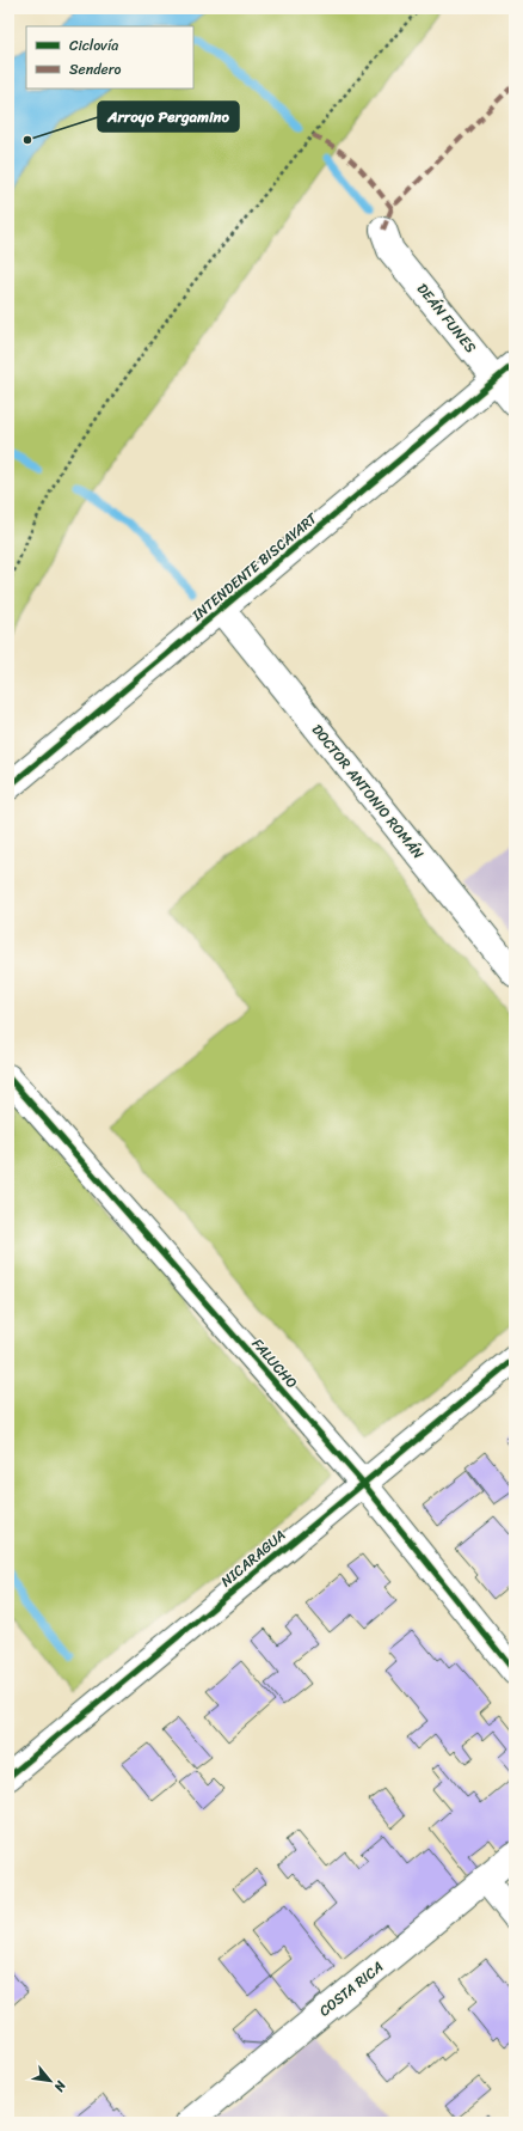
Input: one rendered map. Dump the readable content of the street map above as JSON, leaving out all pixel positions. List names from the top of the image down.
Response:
{
  "streets": {
    "street": [
      "DEÁN FUNES",
      "INTENDENTE BISCAYART",
      "DOCTOR ANTONIO ROMÁN",
      "FALUCHO",
      "NICARAGUA",
      "COSTA RICA"
    ]
  },
  "crossings": [
    ["DEÁN FUNES", "INTENDENTE BISCAYART"],
    ["INTENDENTE BISCAYART", "DOCTOR ANTONIO ROMÁN"],
    ["FALUCHO", "NICARAGUA"]
  ],
  "places": ["Arroyo Pergamino"],
  "legend": ["Ciclovía", "Sendero"],
  "north": "bottom right"
}
